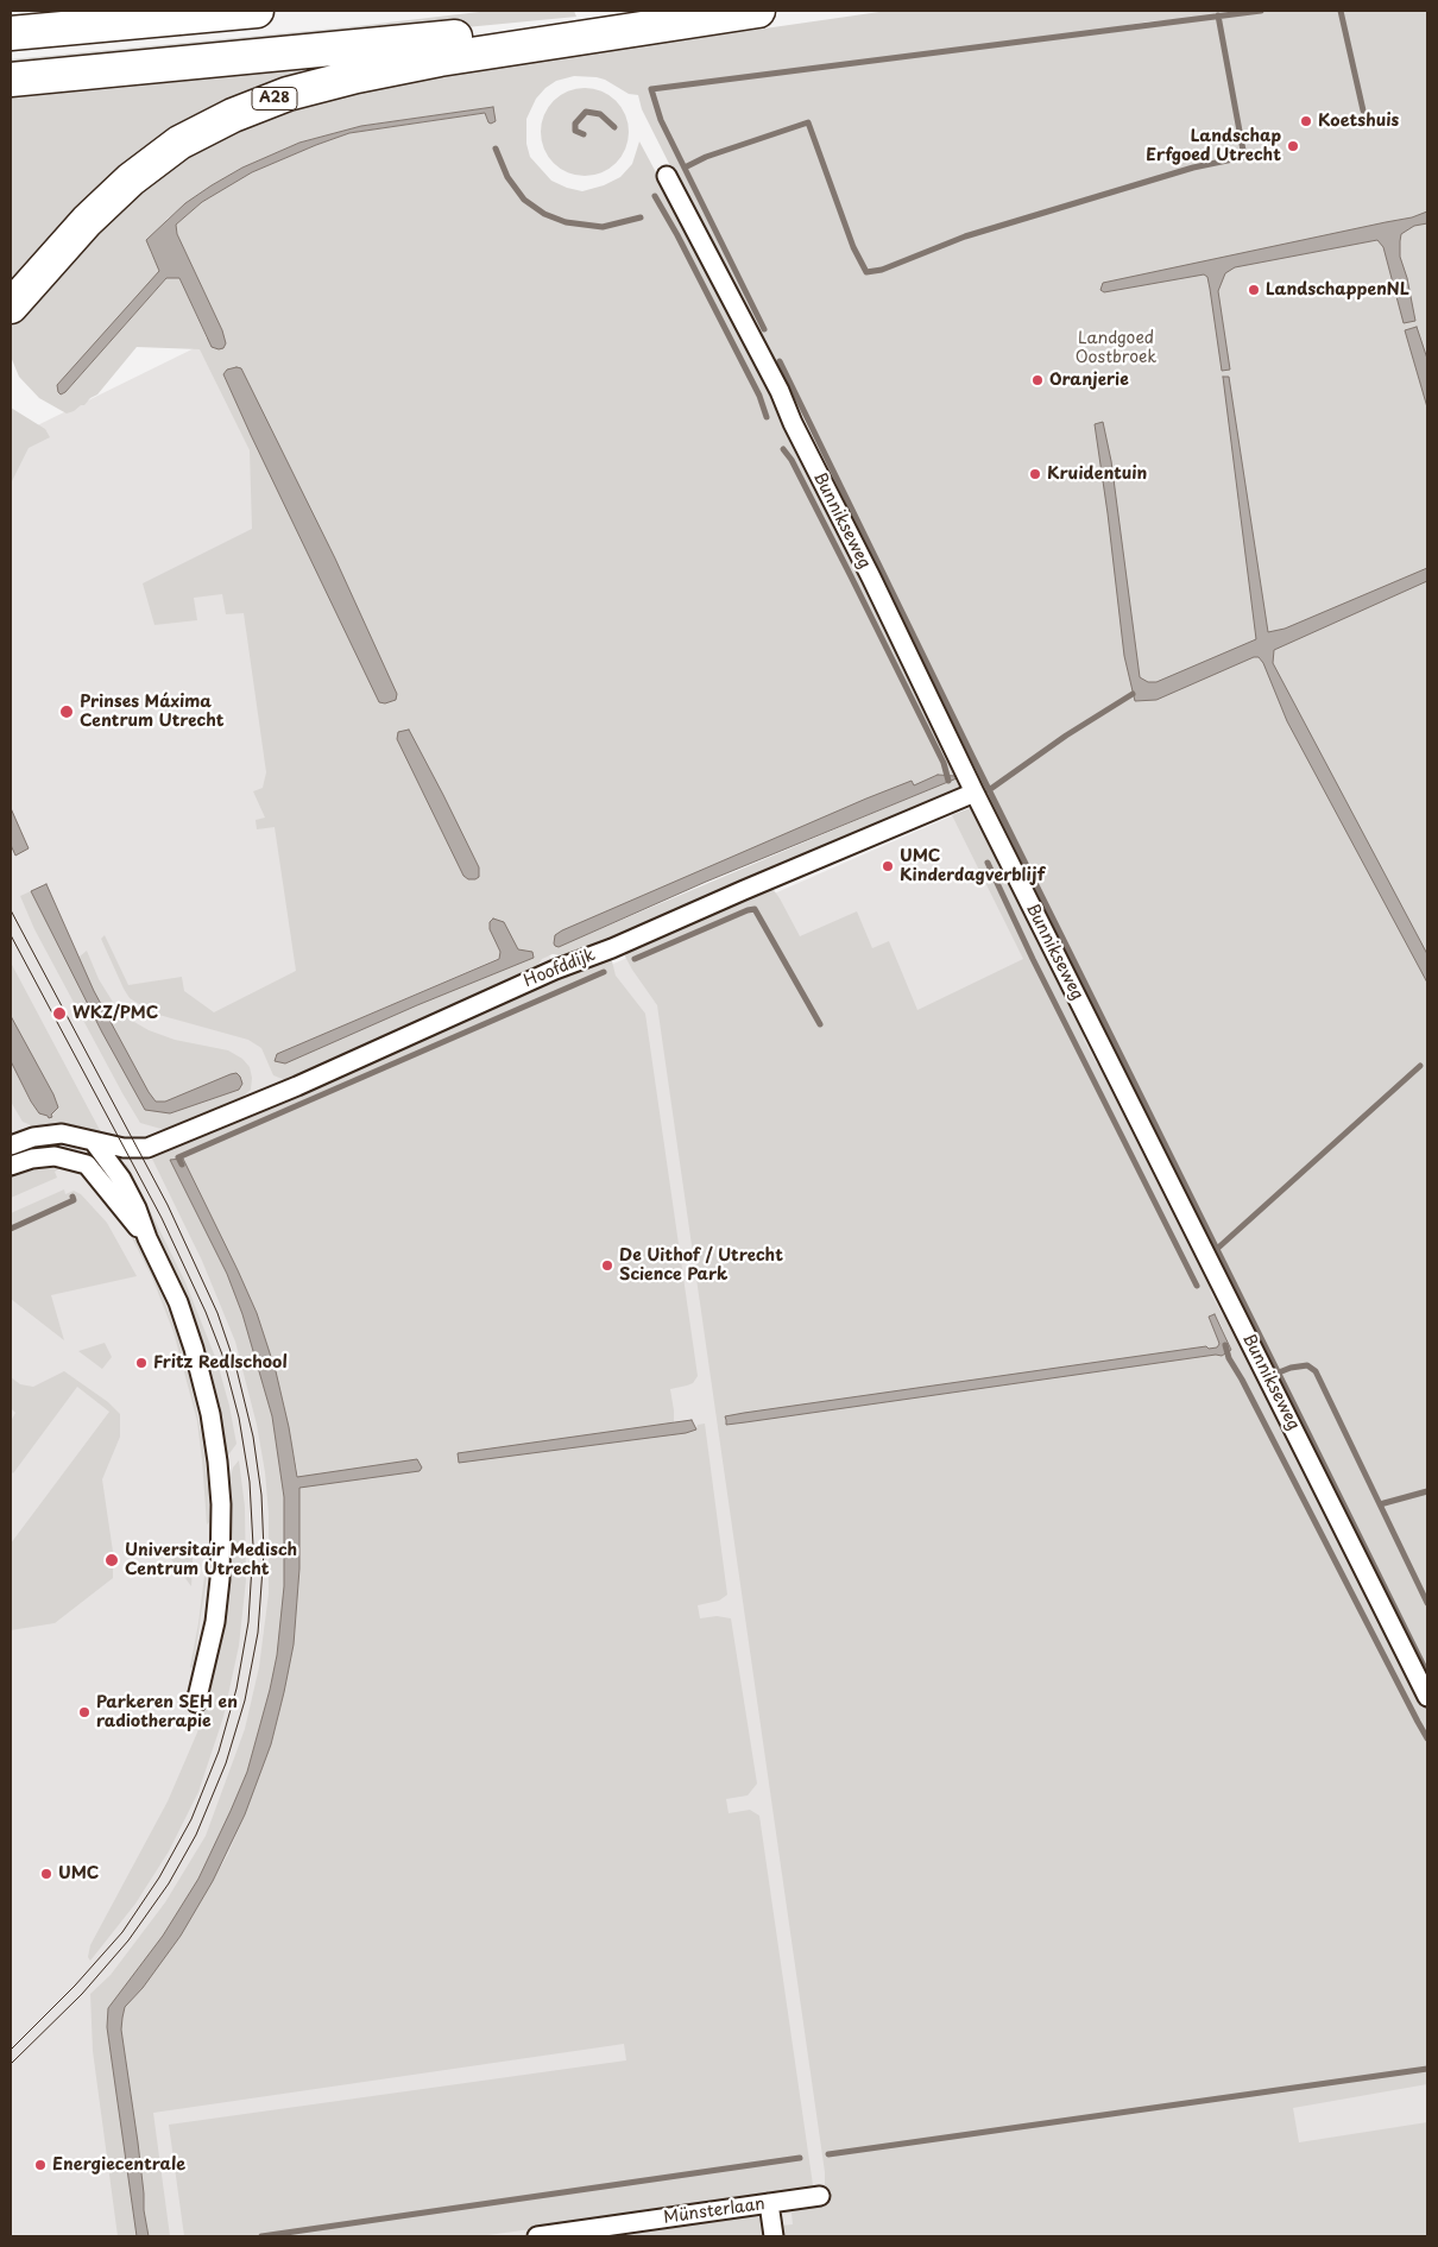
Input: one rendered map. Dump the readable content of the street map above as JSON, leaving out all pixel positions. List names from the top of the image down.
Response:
{
  "streets": {
    "highway": ["A28"],
    "street": ["Bunnikseweg", "Hoofddijk", "Münsterlaan"]
  },
  "crossings": [
    ["Bunnikseweg", "Hoofddijk"]
  ],
  "parks": ["Landgoed Oostbroek"],
  "places": [
    "Koetshuis",
    "Landschap Erfgoed Utrecht",
    "LandschappenNL",
    "Oranjerie",
    "Kruidentuin",
    "Prinses Máxima Centrum Utrecht",
    "UMC Kinderdagverblijf",
    "WKZ/PMC",
    "De Uithof / Utrecht Science Park",
    "Fritz Redlschool",
    "Universitair Medisch Centrum Utrecht",
    "Parkeren SEH en radiotherapie",
    "UMC",
    "Energiecentrale"
  ]
}
